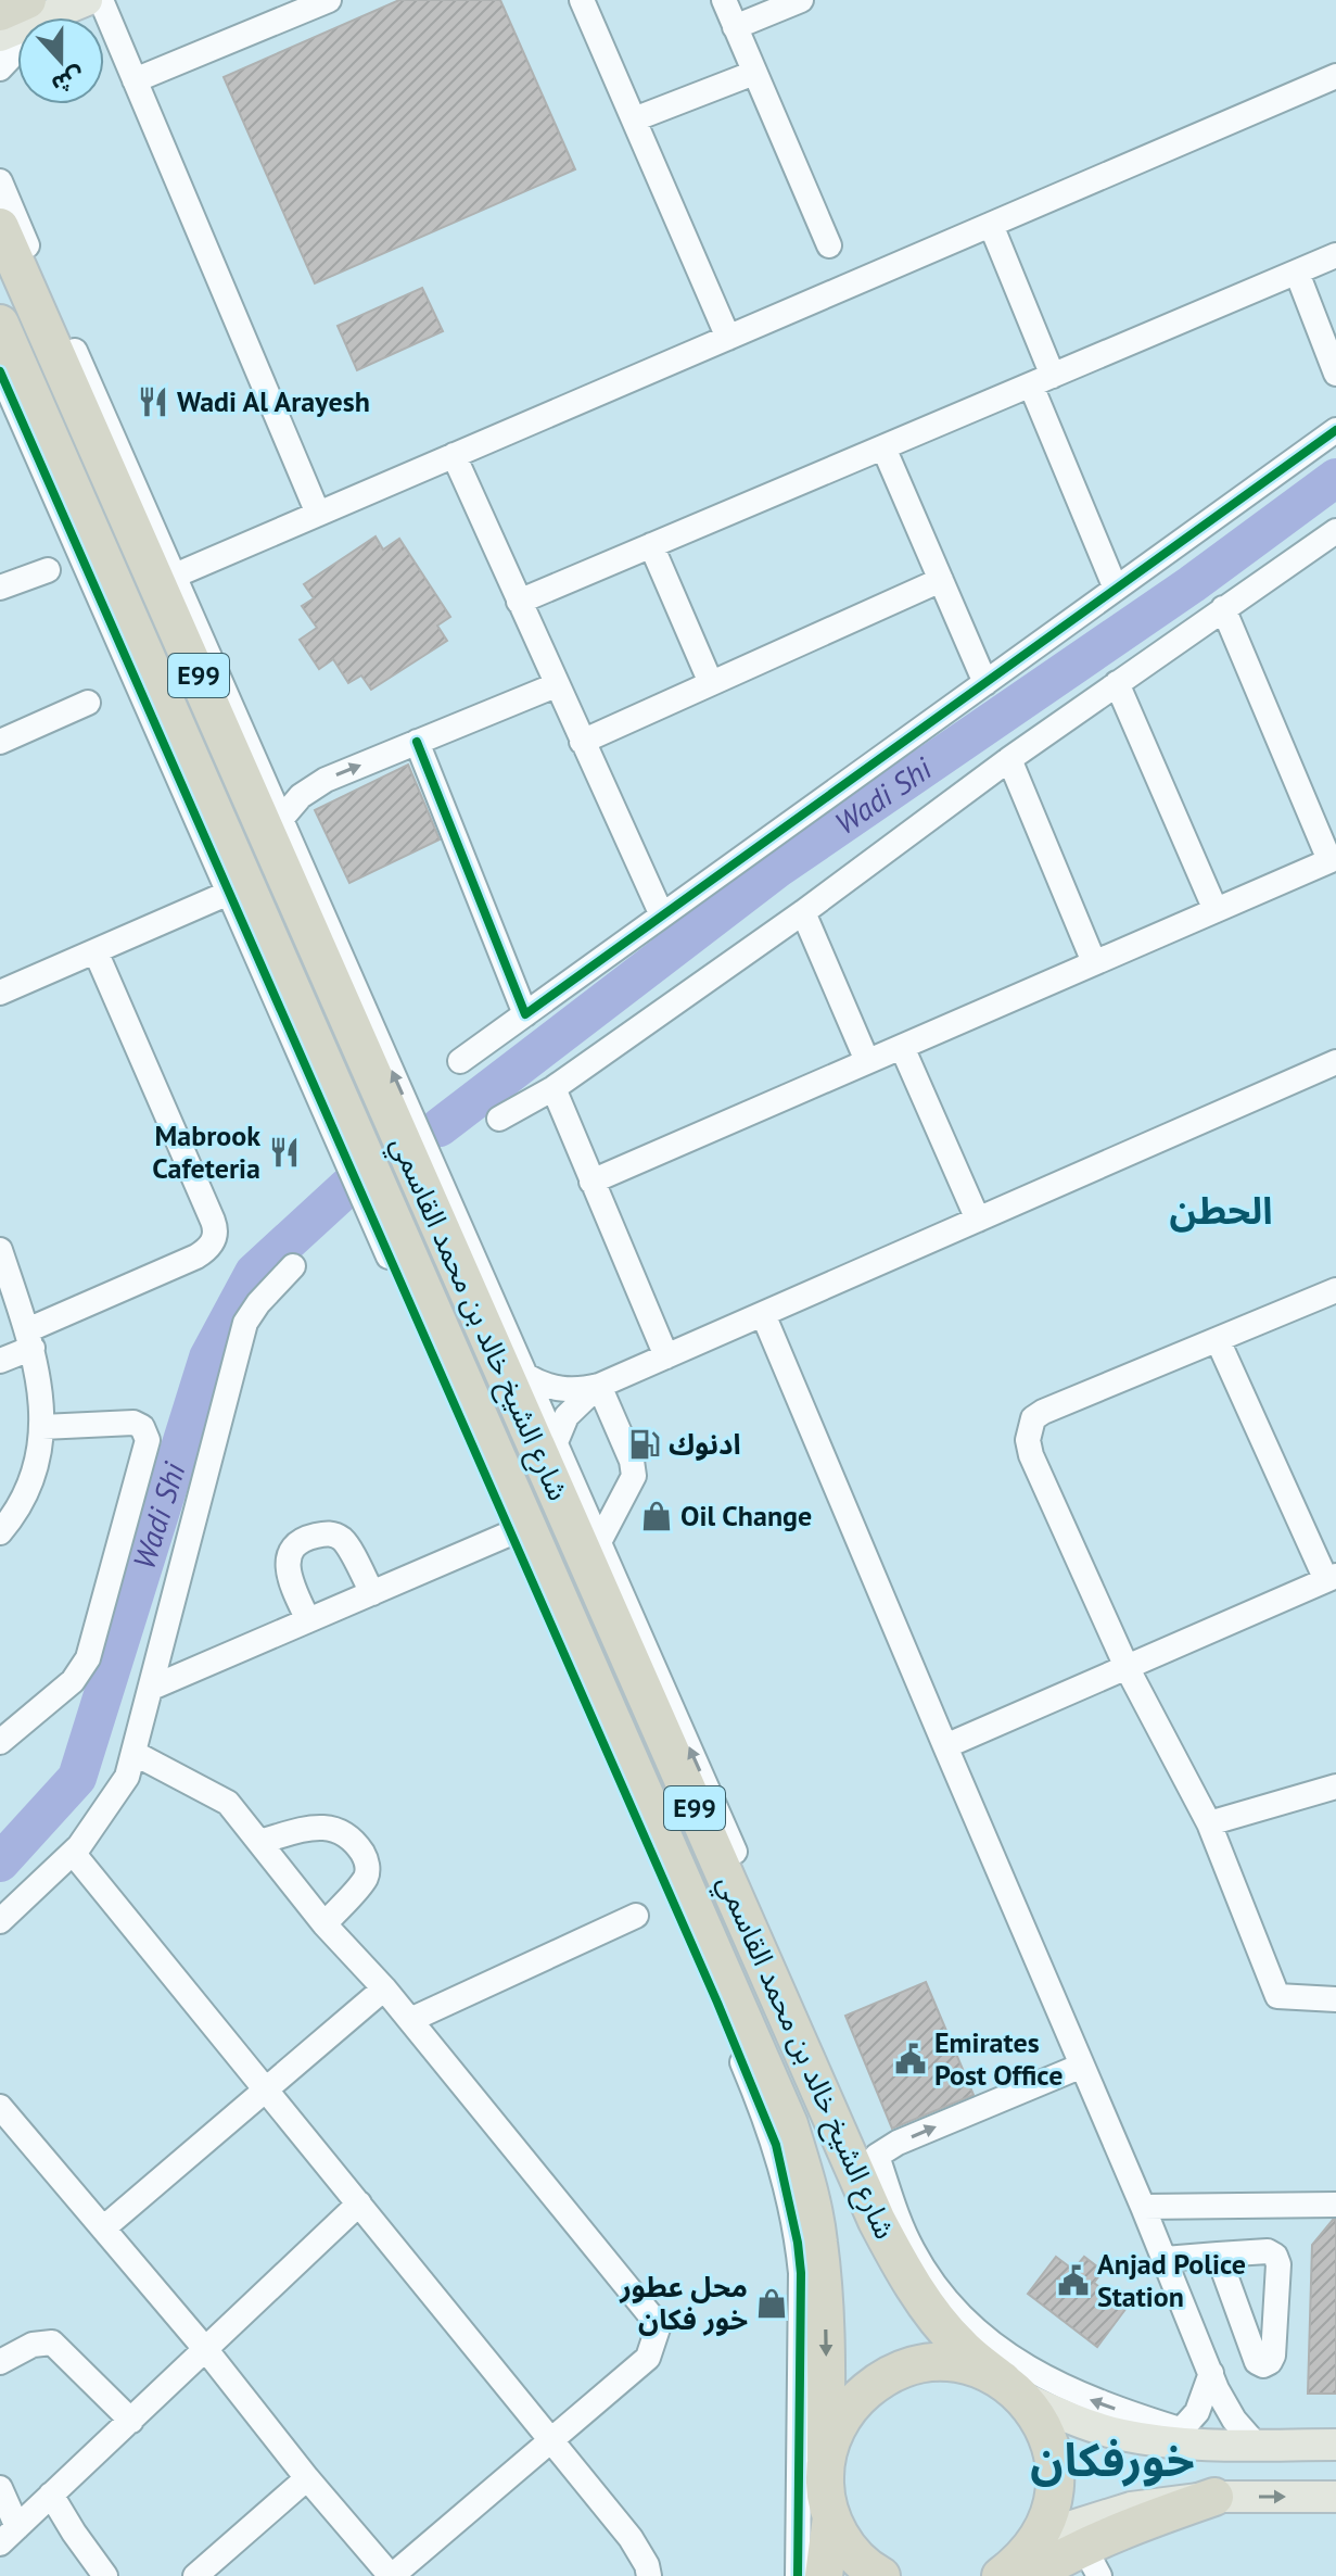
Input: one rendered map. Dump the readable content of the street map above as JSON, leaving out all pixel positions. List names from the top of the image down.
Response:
{
  "streets": {
    "highway": ["E99", "شارع الشيخ خالد بن محمد القاسمي"]
  },
  "districts": ["الحطن", "خورفكان"],
  "water": ["Wadi Shi"],
  "places": {
    "restaurant": ["Wadi Al Arayesh", "Mabrook Cafeteria"],
    "fuel station": ["ادنوك"],
    "shop": ["Oil Change", "محل عطور خور فكان"],
    "public building": ["Emirates Post Office", "Anjad Police Station"]
  },
  "north": "bottom"
}
